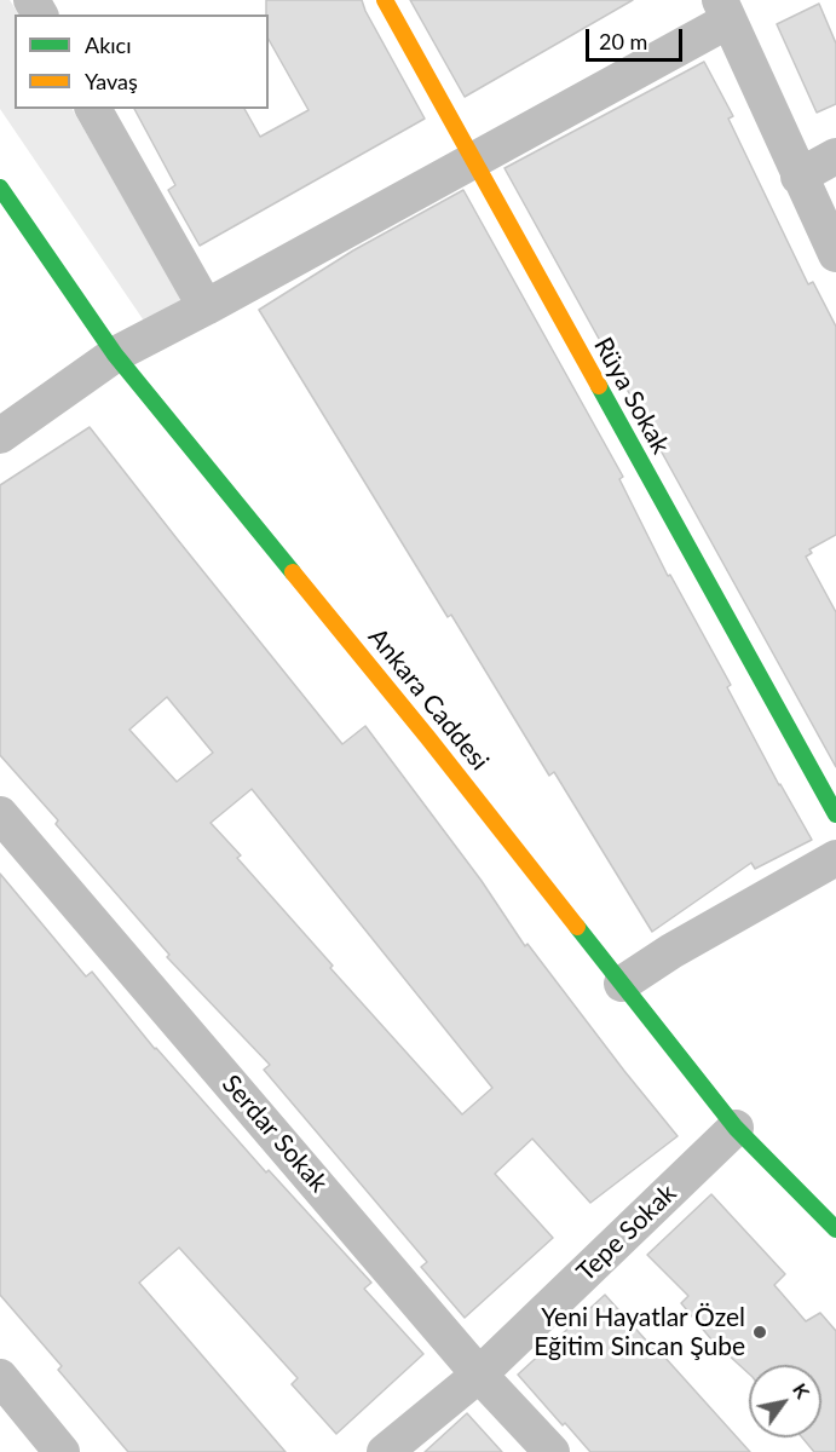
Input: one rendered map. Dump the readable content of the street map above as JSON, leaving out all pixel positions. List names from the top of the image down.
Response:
{
  "streets": {
    "main road": ["Rüya Sokak", "Ankara Caddesi"],
    "street": ["Serdar Sokak", "Tepe Sokak"]
  },
  "crossings": [
    ["Ankara Caddesi", "Tepe Sokak"],
    ["Serdar Sokak", "Tepe Sokak"]
  ],
  "places": ["Yeni Hayatlar Özel Eğitim Sincan Şube"],
  "legend": ["Akıcı", "Yavaş"],
  "scale_bar": "20 m",
  "north": "top right"
}
